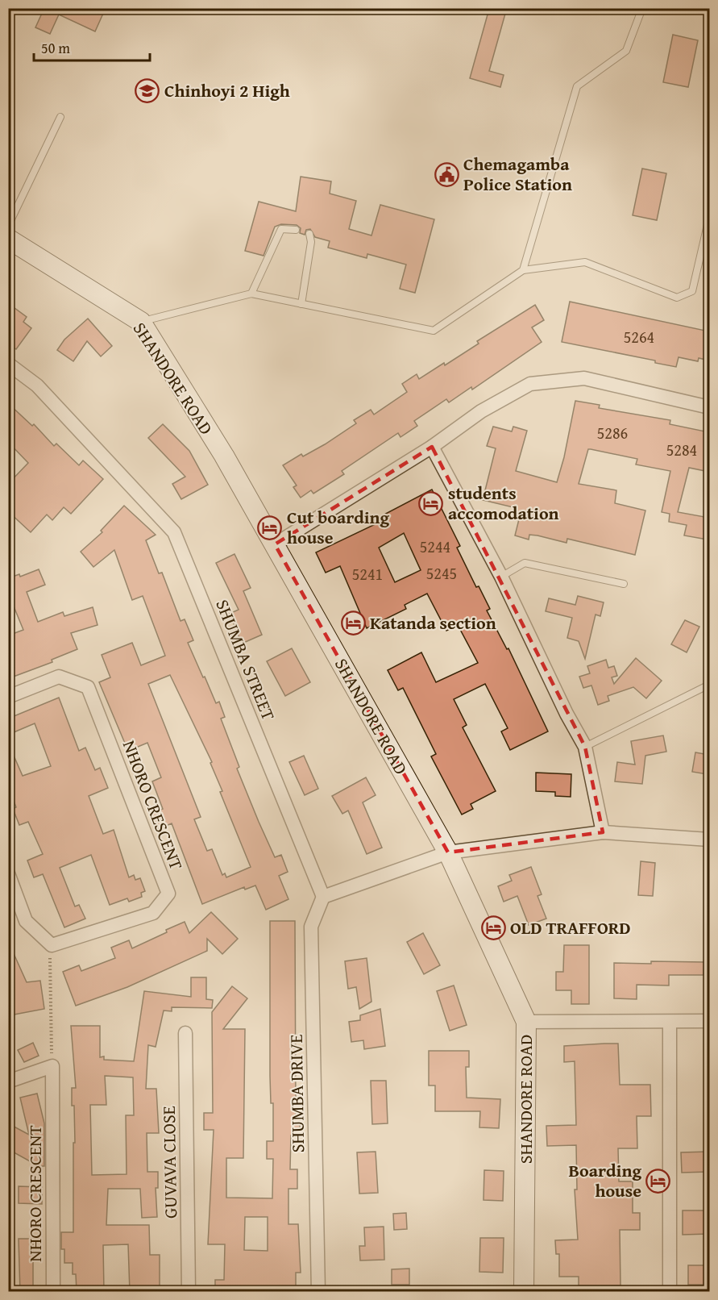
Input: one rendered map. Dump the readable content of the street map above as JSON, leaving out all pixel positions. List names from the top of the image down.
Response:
{
  "streets": {
    "street": [
      "SHANDORE ROAD",
      "SHUMBA STREET",
      "NHORO CRESCENT",
      "SHUMBA DRIVE",
      "GUVAVA CLOSE"
    ]
  },
  "crossings": [
    ["SHUMBA STREET", "SHUMBA DRIVE"]
  ],
  "places": {
    "school or university": ["Chinhoyi 2 High"],
    "public building": ["Chemagamba Police Station"],
    "hotel": [
      "students accomodation",
      "Cut boarding house",
      "Katanda section",
      "OLD TRAFFORD",
      "Boarding house"
    ]
  },
  "house_numbers": [
    "5264",
    "5286",
    "5284",
    "5244",
    "5245",
    "5241"
  ],
  "scale_bar": "50 m"
}
